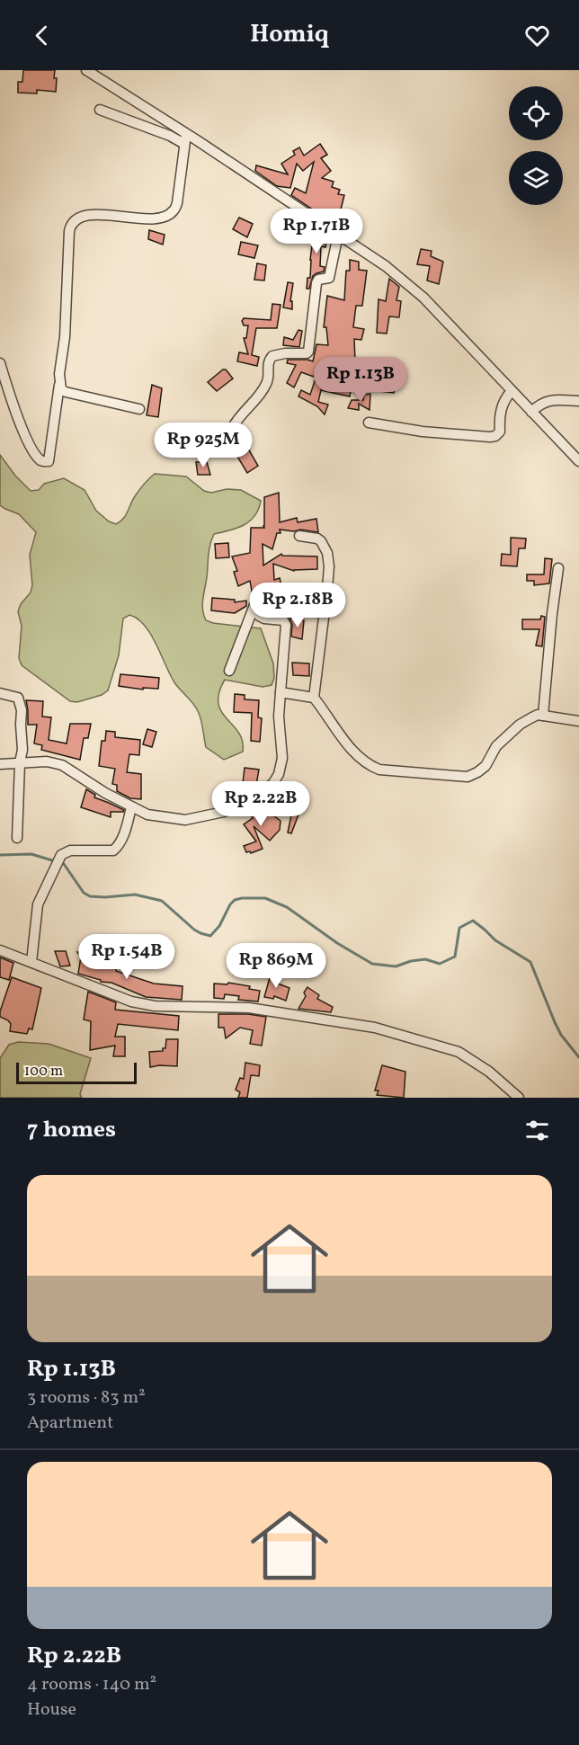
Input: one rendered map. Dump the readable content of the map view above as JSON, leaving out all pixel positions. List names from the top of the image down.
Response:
{
  "scale_bar": "100 m",
  "page": {
    "header": "Homiq",
    "price": [
      "Rp 1.71B",
      "Rp 1.13B",
      "Rp 925M",
      "Rp 2.18B",
      "Rp 2.22B",
      "Rp 1.54B",
      "Rp 869M"
    ],
    "scale": "100 m",
    "heading": "7 homes",
    "list": [
      {
        "name": "Rp 1.13B",
        "note": "3 rooms · 83 m² · Apartment"
      },
      {
        "name": "Rp 2.22B",
        "note": "4 rooms · 140 m² · House"
      }
    ]
  }
}
